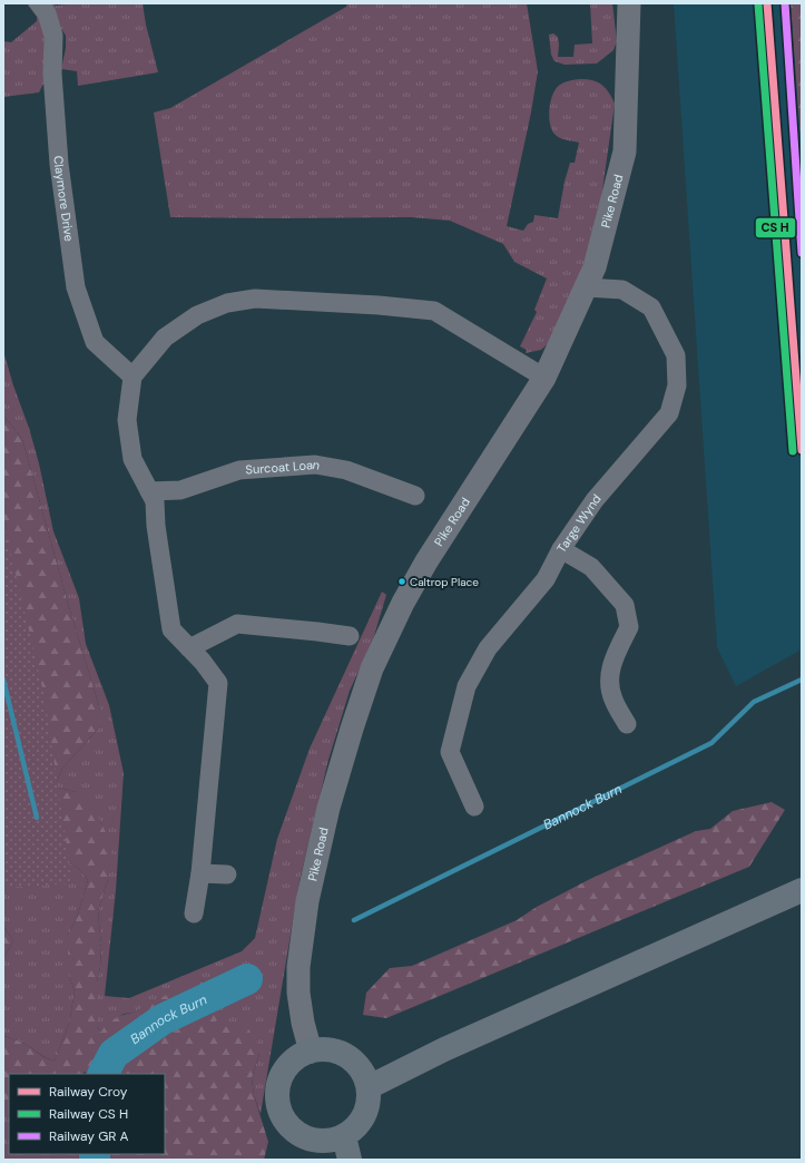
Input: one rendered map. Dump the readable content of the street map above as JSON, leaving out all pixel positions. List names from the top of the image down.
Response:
{
  "streets": {
    "street": [
      "Claymore Drive",
      "Pike Road",
      "Surcoat Loan",
      "Targe Wynd"
    ]
  },
  "crossings": [
    ["Pike Road", "Targe Wynd"]
  ],
  "water": ["Bannock Burn"],
  "places": ["Caltrop Place"],
  "lines": ["rail line Croy"],
  "legend": ["Railway Croy", "Railway CS H", "Railway GR A"]
}
